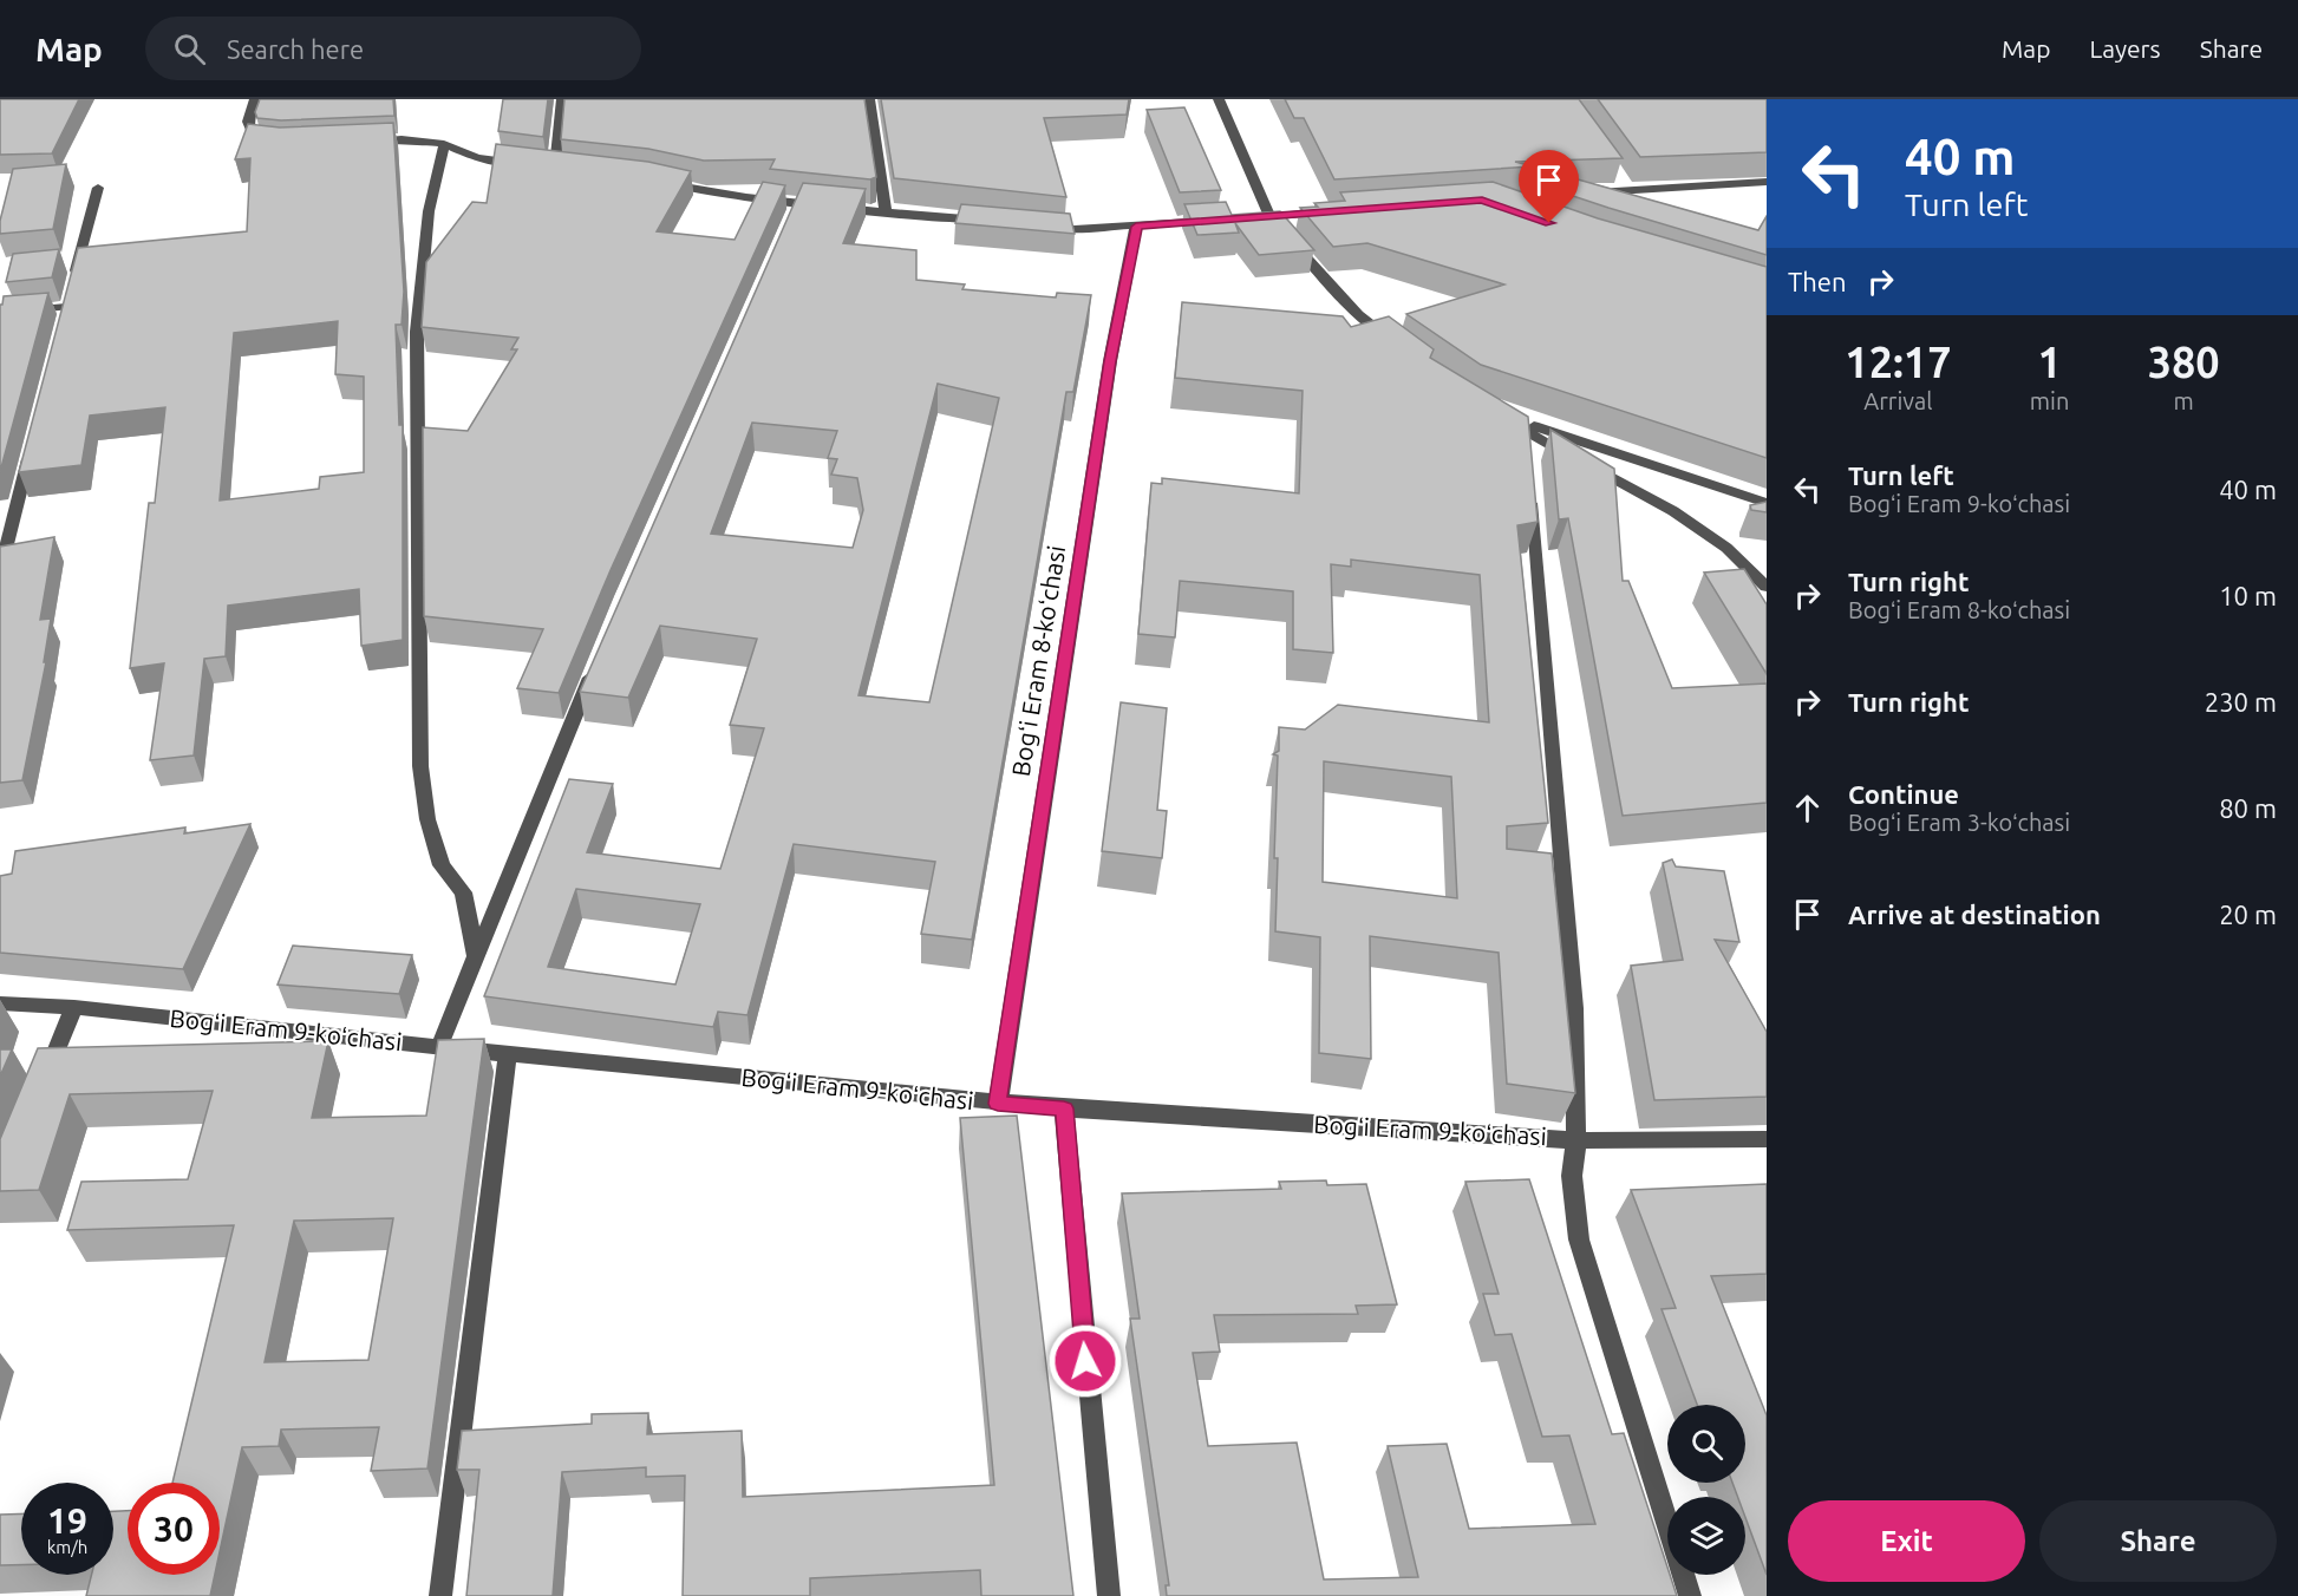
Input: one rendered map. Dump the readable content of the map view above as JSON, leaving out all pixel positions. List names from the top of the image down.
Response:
{
  "streets": {
    "street": ["Bogʻi Eram 8-koʻchasi", "Bogʻi Eram 9-koʻchasi"]
  },
  "crossings": [
    ["Bogʻi Eram 8-koʻchasi", "Bogʻi Eram 9-koʻchasi"]
  ],
  "page": {
    "header": "Map",
    "search": "Search here",
    "nav": ["Map", "Layers", "Share"],
    "turn": ["40 m", "Turn left"],
    "then": "Then",
    "eta": [
      "12:17",
      "Arrival",
      "1",
      "min",
      "380",
      "m"
    ],
    "list": [
      {
        "name": "Turn left",
        "note": "Bogʻi Eram 9-koʻchasi",
        "value": "40 m"
      },
      {
        "name": "Turn right",
        "note": "Bogʻi Eram 8-koʻchasi",
        "value": "10 m"
      },
      {
        "name": "Turn right",
        "value": "230 m"
      },
      {
        "name": "Continue",
        "note": "Bogʻi Eram 3-koʻchasi",
        "value": "80 m"
      },
      {
        "name": "Arrive at destination",
        "value": "20 m"
      }
    ],
    "speed": "19 km/h",
    "limit": "30",
    "buttons": ["Exit", "Share"]
  }
}
